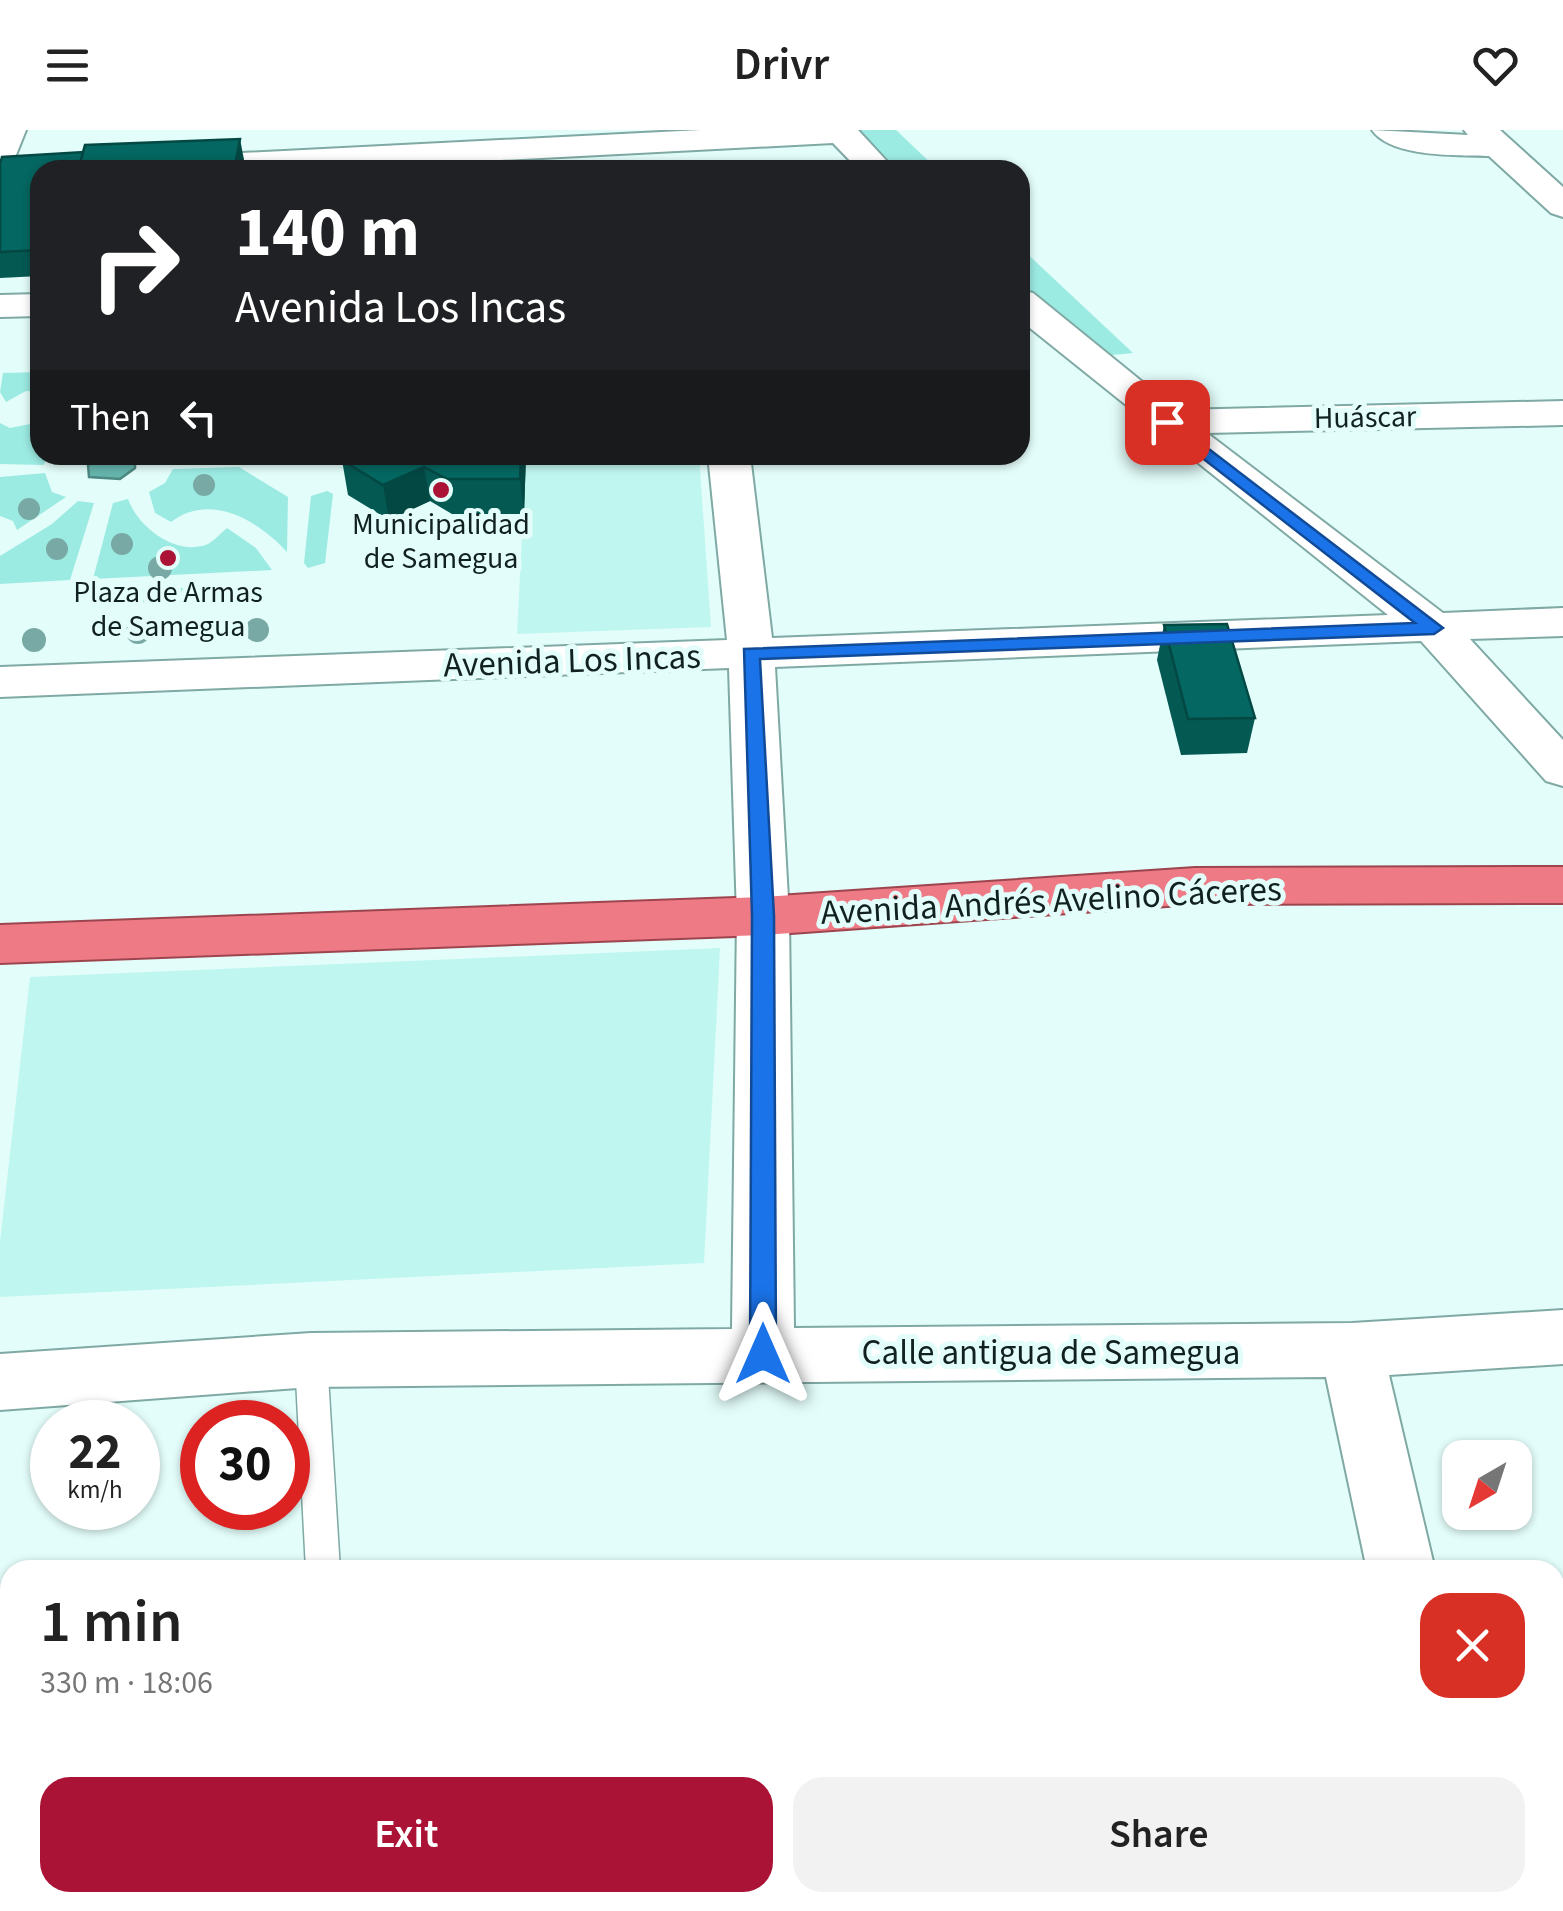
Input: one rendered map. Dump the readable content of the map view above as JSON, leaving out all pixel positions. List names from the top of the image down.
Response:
{
  "streets": {
    "highway": ["Avenida Andrés Avelino Cáceres"],
    "street": ["Huáscar", "Avenida Los Incas", "Calle antigua de Samegua"]
  },
  "places": ["Municipalidad de Samegua", "Plaza de Armas de Samegua"],
  "north": "bottom left",
  "page": {
    "header": "Drivr",
    "turn": ["140 m", "Avenida Los Incas"],
    "then": "Then",
    "speed": "22 km/h",
    "limit": "30",
    "heading": ["1 min", "330 m · 18:06"],
    "buttons": ["Exit", "Share"]
  }
}
